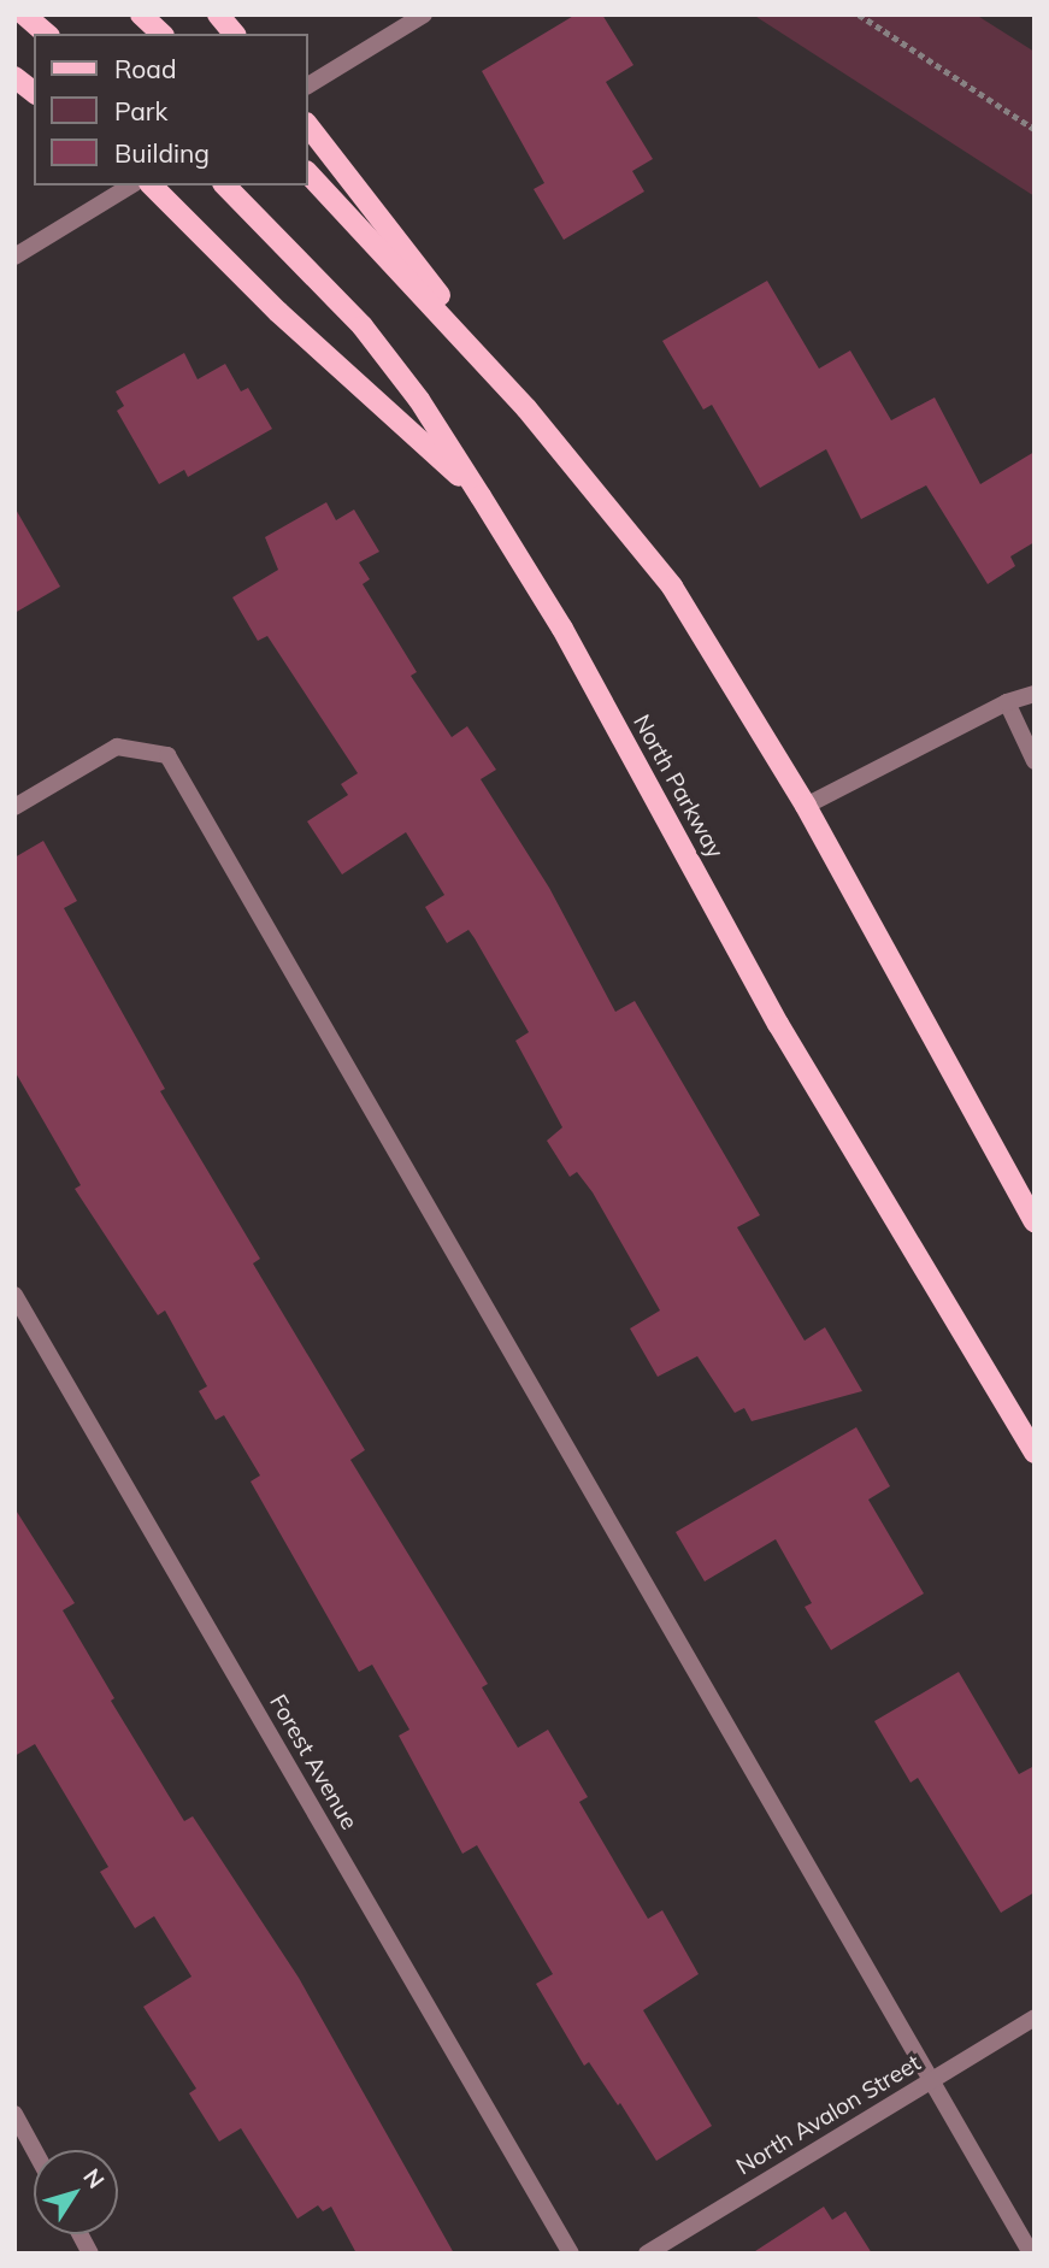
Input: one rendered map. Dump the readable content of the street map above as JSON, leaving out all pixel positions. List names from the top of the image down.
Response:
{
  "streets": {
    "main road": ["North Parkway"],
    "street": ["Forest Avenue", "North Avalon Street"]
  },
  "legend": ["Road", "Park", "Building"],
  "north": "top right"
}
